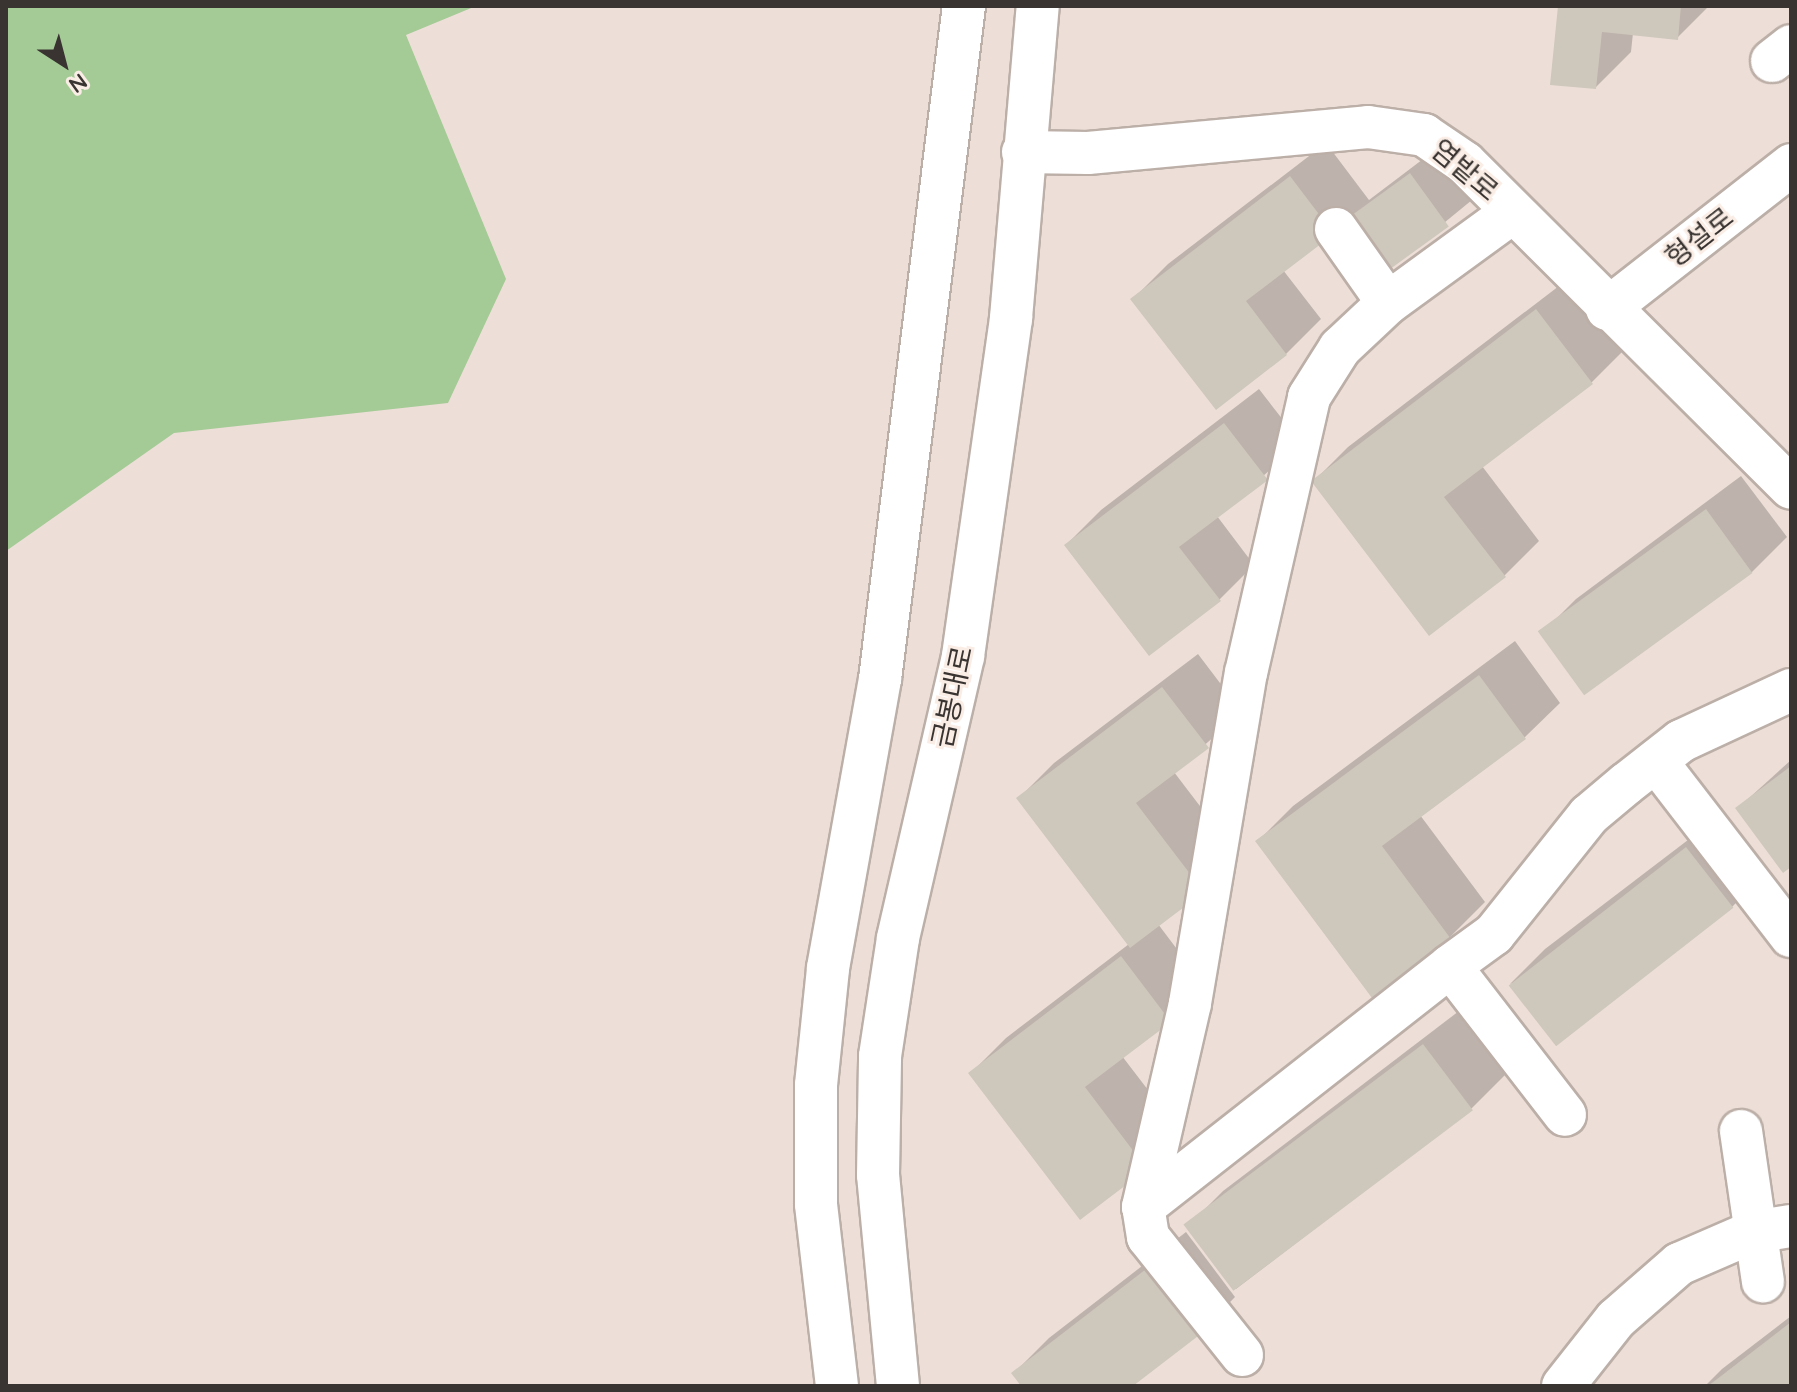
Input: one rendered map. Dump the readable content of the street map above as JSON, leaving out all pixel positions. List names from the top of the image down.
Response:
{
  "streets": {
    "street": ["염밭로", "형설로", "금봉대로"]
  },
  "crossings": [
    ["염밭로", "형설로"],
    ["염밭로", "금봉대로"]
  ],
  "north": "bottom right"
}
